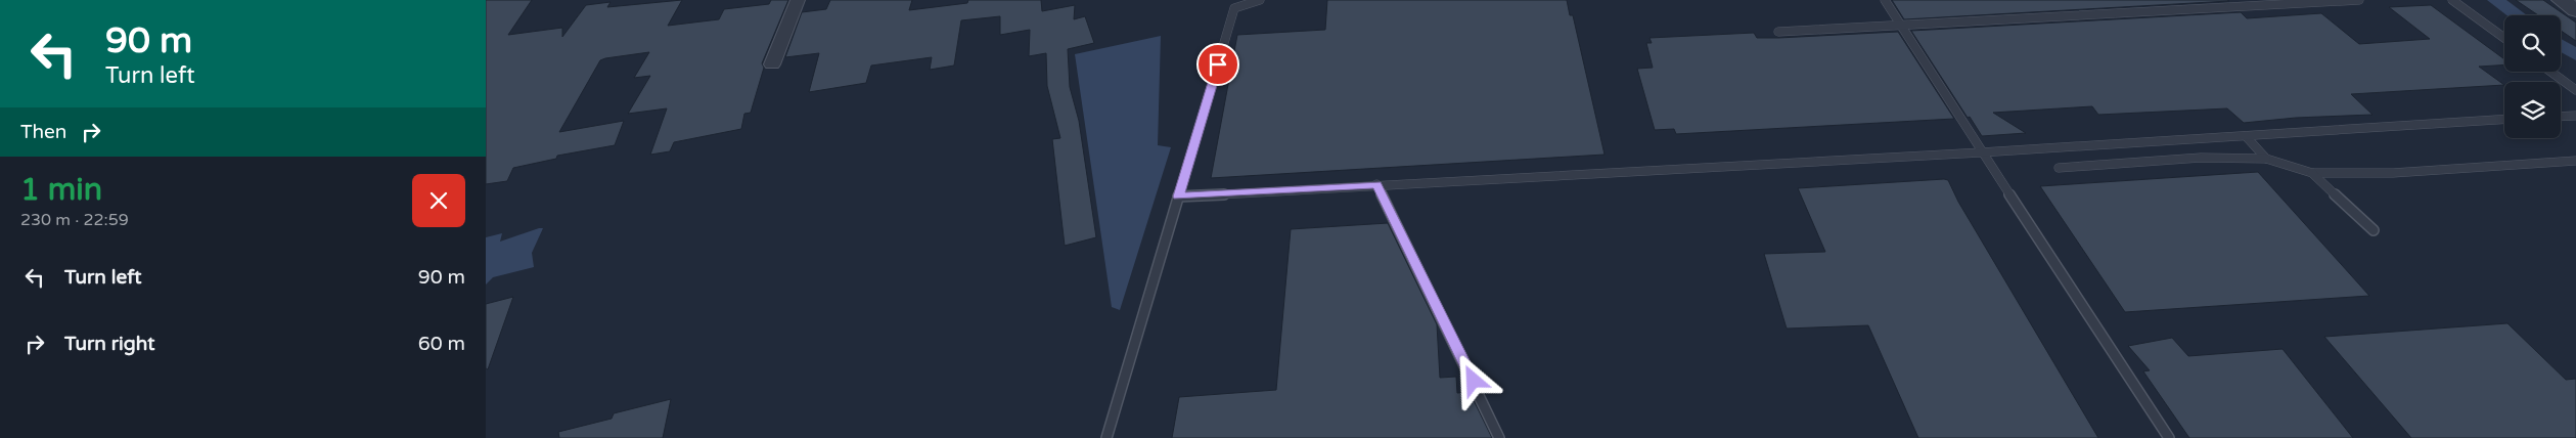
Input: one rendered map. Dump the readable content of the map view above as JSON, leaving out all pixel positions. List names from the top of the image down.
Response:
{
  "page": {
    "turn": ["90 m", "Turn left"],
    "then": "Then",
    "heading": ["1 min", "230 m · 22:59"],
    "list": [
      {
        "name": "Turn left",
        "value": "90 m"
      },
      {
        "name": "Turn right",
        "value": "60 m"
      }
    ]
  }
}
